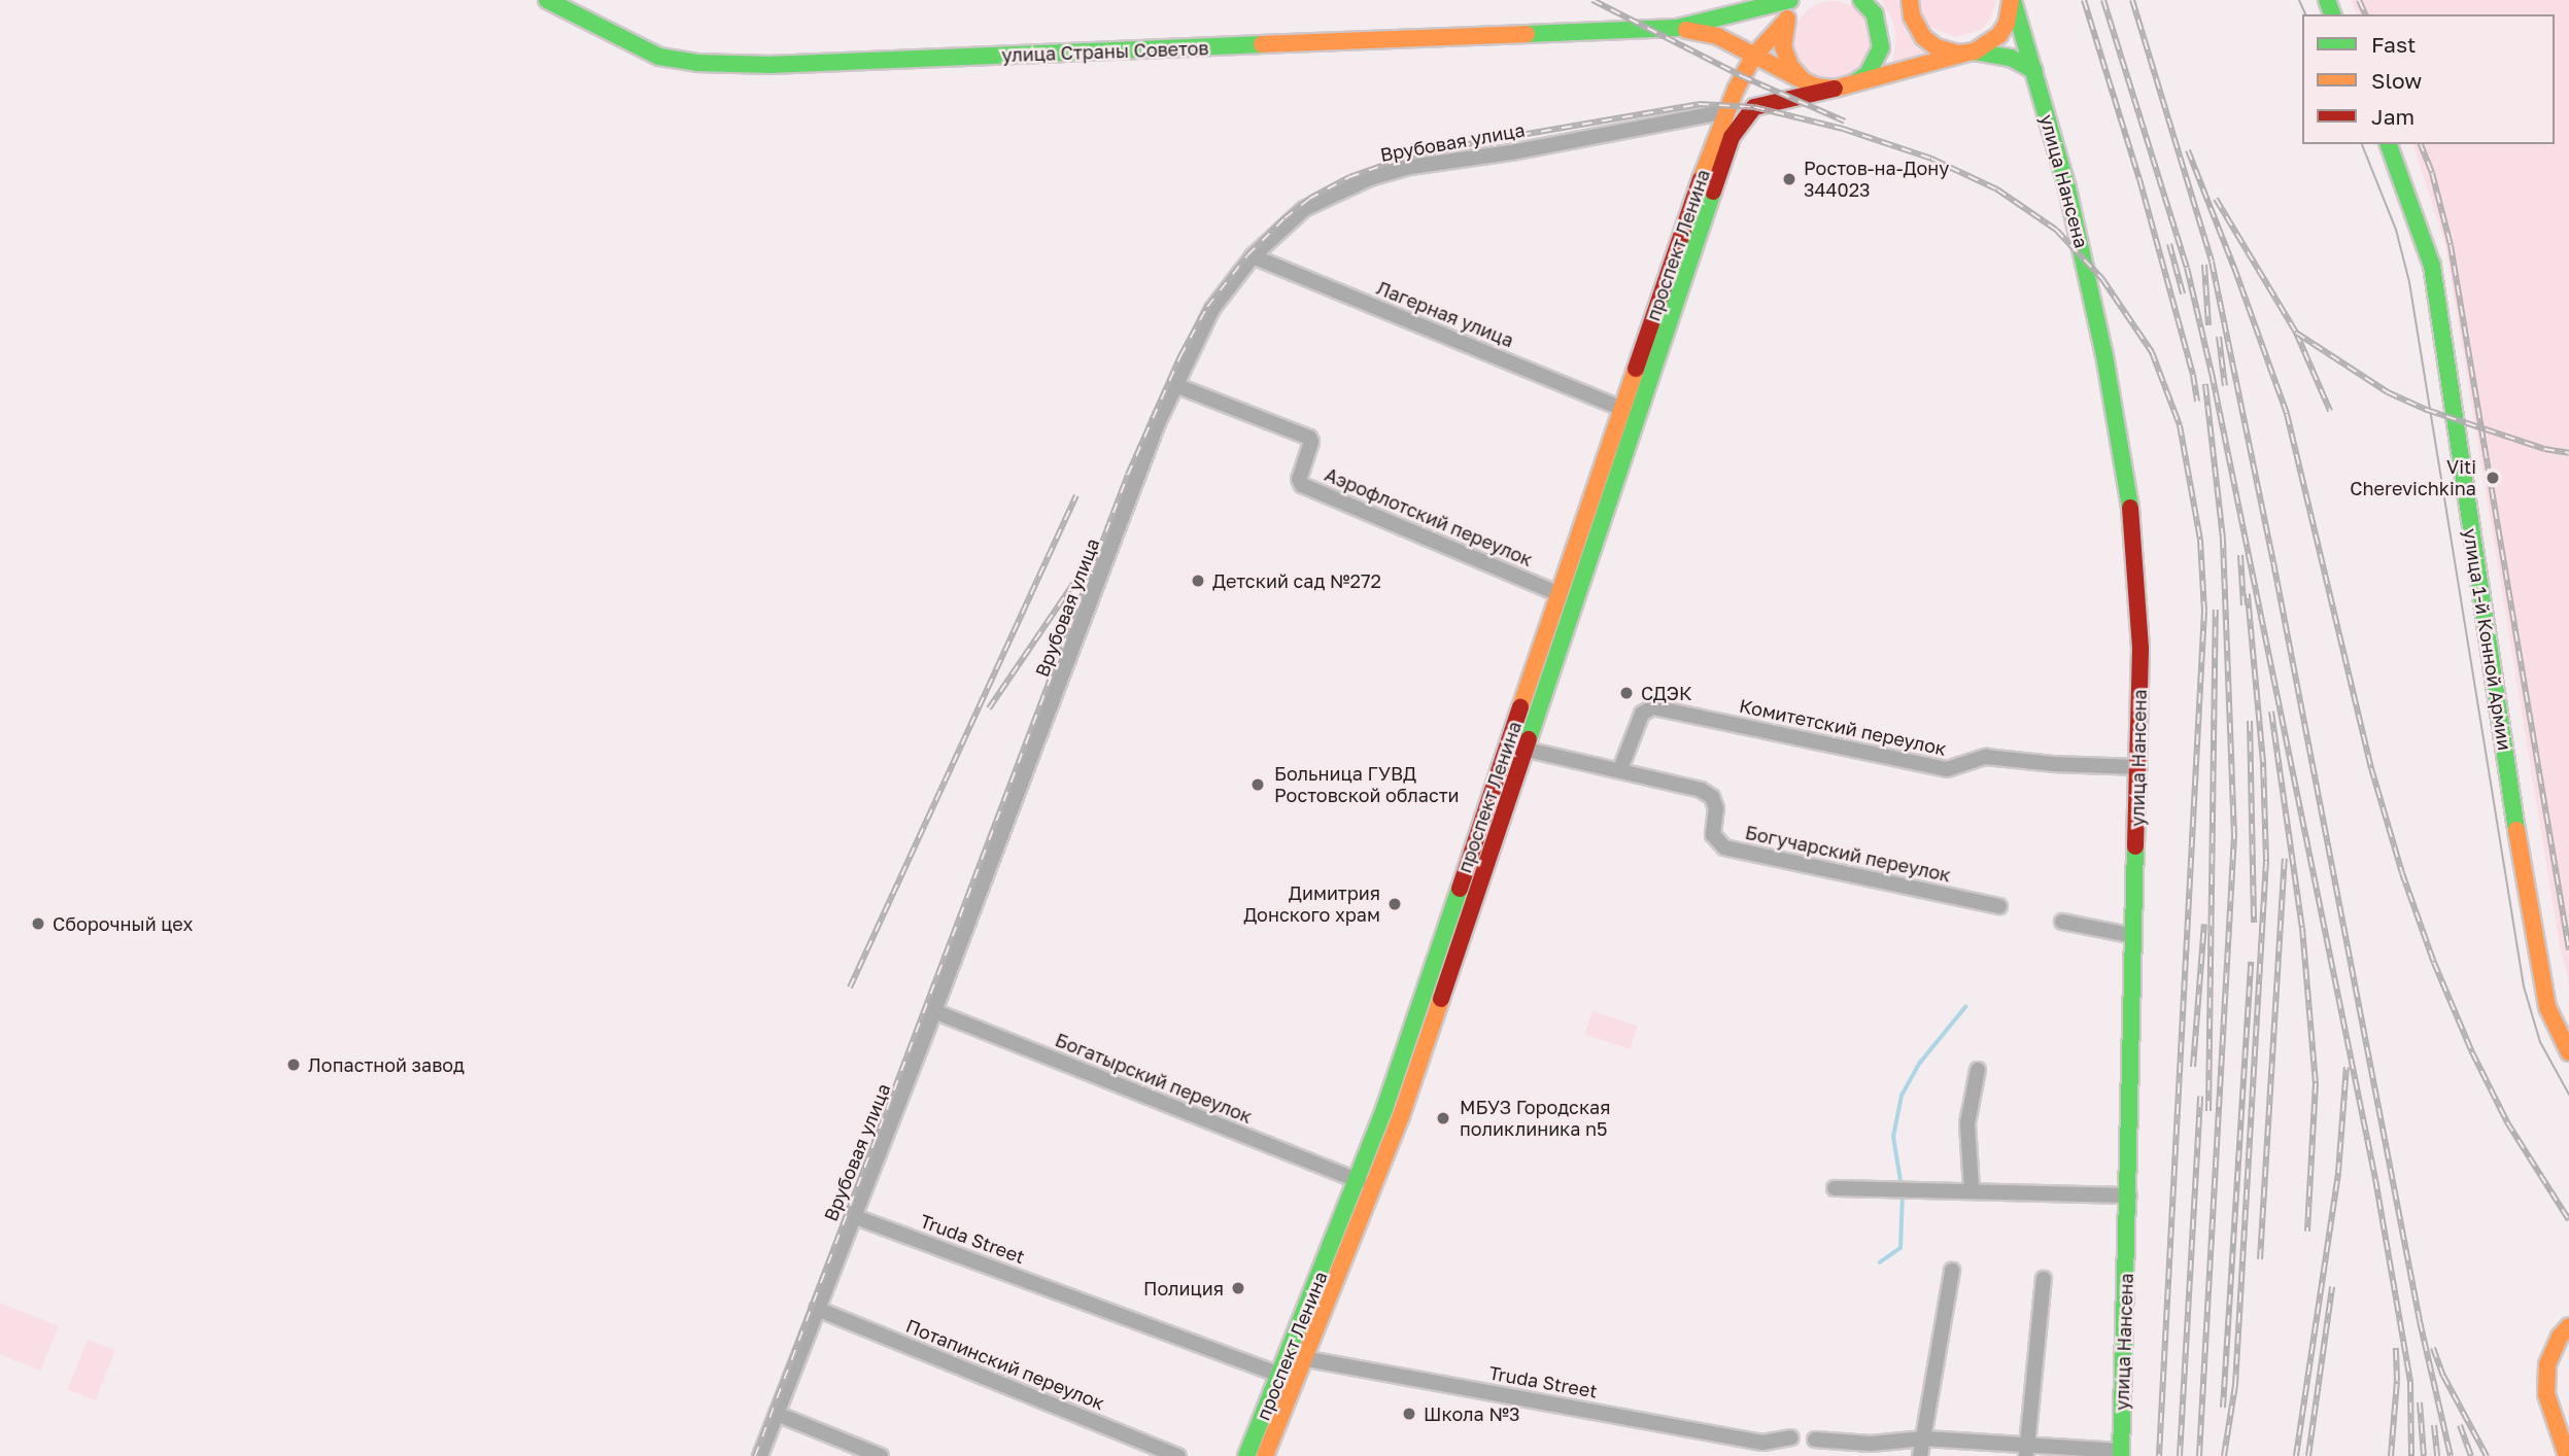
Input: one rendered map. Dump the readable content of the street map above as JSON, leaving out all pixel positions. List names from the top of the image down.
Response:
{
  "streets": {
    "main road": [
      "улица Страны Советов",
      "улица Нансена",
      "проспект Ленина",
      "улица 1-й Конной Армии"
    ],
    "street": [
      "Врубовая улица",
      "Лагерная улица",
      "Аэрофлотский переулок",
      "Комитетский переулок",
      "Богучарский переулок",
      "Богатырский переулок",
      "Truda Street",
      "Потапинский переулок"
    ]
  },
  "crossings": [
    ["Врубовая улица", "Лагерная улица"],
    ["Врубовая улица", "Аэрофлотский переулок"],
    ["Врубовая улица", "Богатырский переулок"],
    ["Врубовая улица", "Truda Street"],
    ["Врубовая улица", "Потапинский переулок"],
    ["улица Нансена", "Комитетский переулок"],
    ["проспект Ленина", "Лагерная улица"],
    ["проспект Ленина", "Аэрофлотский переулок"],
    ["проспект Ленина", "Богучарский переулок"],
    ["проспект Ленина", "Богатырский переулок"],
    ["проспект Ленина", "Truda Street"],
    ["Комитетский переулок", "Богучарский переулок"]
  ],
  "places": [
    "Ростов-на-Дону 344023",
    "Viti Cherevichkina",
    "Детский сад №272",
    "СДЭК",
    "Больница ГУВД Ростовской области",
    "Димитрия Донского храм",
    "Сборочный цех",
    "Лопастной завод",
    "МБУЗ Городская поликлиника n5",
    "Полиция",
    "Школа №3"
  ],
  "legend": ["Fast", "Slow", "Jam"]
}
